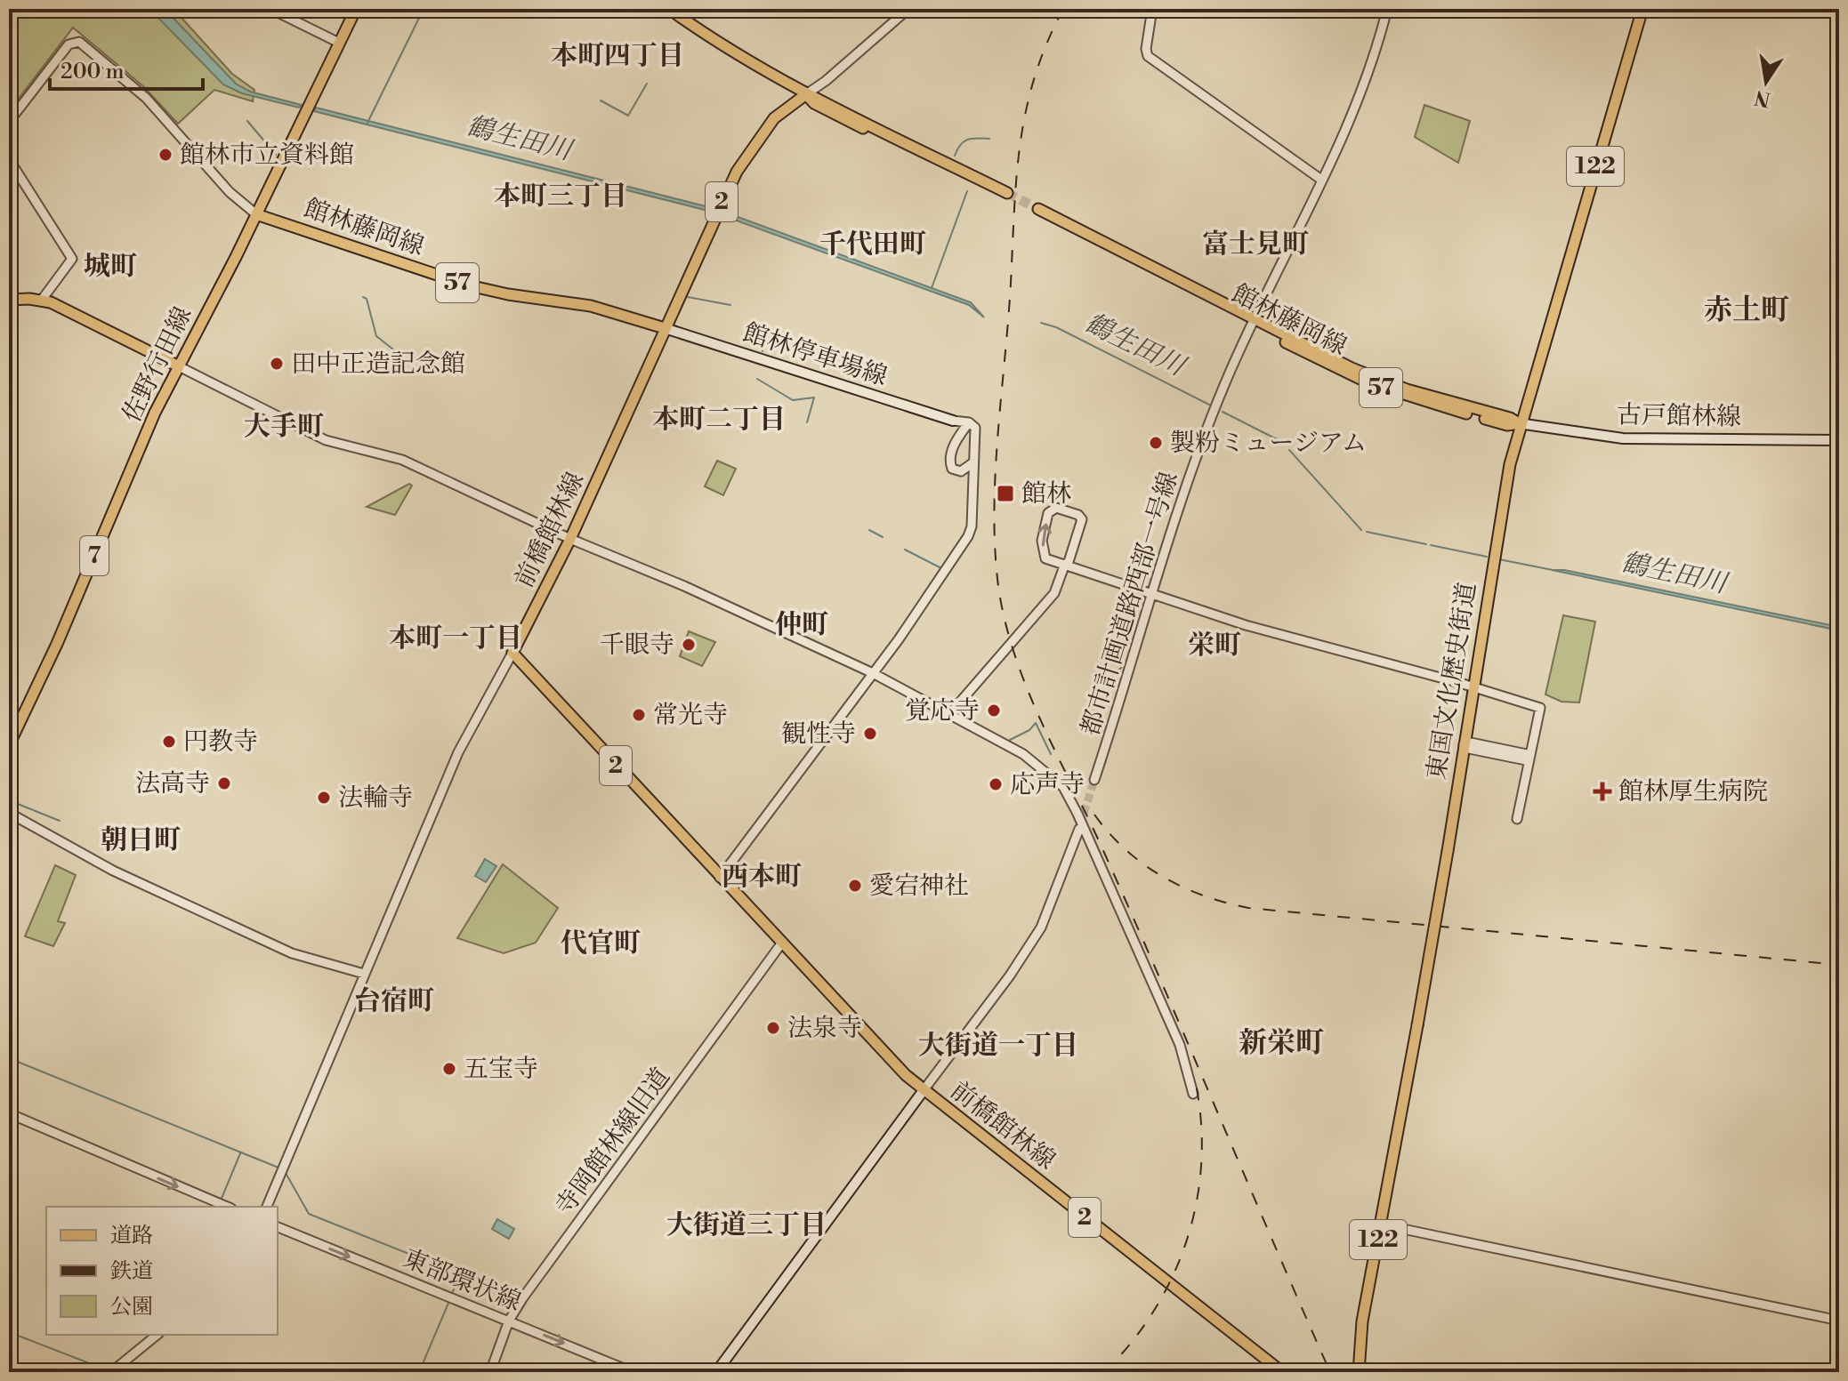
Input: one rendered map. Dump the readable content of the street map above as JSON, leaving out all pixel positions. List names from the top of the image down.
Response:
{
  "streets": {
    "main road": [
      "122",
      "2",
      "館林藤岡線",
      "57",
      "館林停車場線",
      "佐野行田線",
      "古戸館林線",
      "前橋館林線",
      "7",
      "東国文化歴史街道"
    ],
    "street": ["都市計画道路西部一号線", "寺岡館林線旧道", "東部環状線"]
  },
  "crossings": [
    ["館林藤岡線", "館林停車場線"],
    ["館林藤岡線", "佐野行田線"],
    ["館林藤岡線", "古戸館林線"],
    ["館林藤岡線", "前橋館林線"],
    ["館林藤岡線", "都市計画道路西部一号線"],
    ["館林藤岡線", "東国文化歴史街道"],
    ["館林停車場線", "前橋館林線"],
    ["古戸館林線", "東国文化歴史街道"],
    ["前橋館林線", "寺岡館林線旧道"],
    ["寺岡館林線旧道", "東部環状線"]
  ],
  "one_way": ["東部環状線"],
  "districts": [
    "本町四丁目",
    "本町三丁目",
    "千代田町",
    "富士見町",
    "城町",
    "赤土町",
    "本町二丁目",
    "大手町",
    "仲町",
    "本町一丁目",
    "栄町",
    "朝日町",
    "西本町",
    "代官町",
    "台宿町",
    "新栄町",
    "大街道一丁目",
    "大街道三丁目"
  ],
  "water": ["鶴生田川"],
  "places": {
    "other": [
      "館林市立資料館",
      "田中正造記念館",
      "製粉ミュージアム",
      "千眼寺",
      "覚応寺",
      "常光寺",
      "観性寺",
      "円教寺",
      "法高寺",
      "応声寺",
      "法輪寺",
      "愛宕神社",
      "法泉寺",
      "五宝寺"
    ],
    "transit": ["館林"],
    "health": ["館林厚生病院"]
  },
  "legend": ["道路", "鉄道", "公園"],
  "scale_bar": "200 m",
  "north": "bottom"
}
